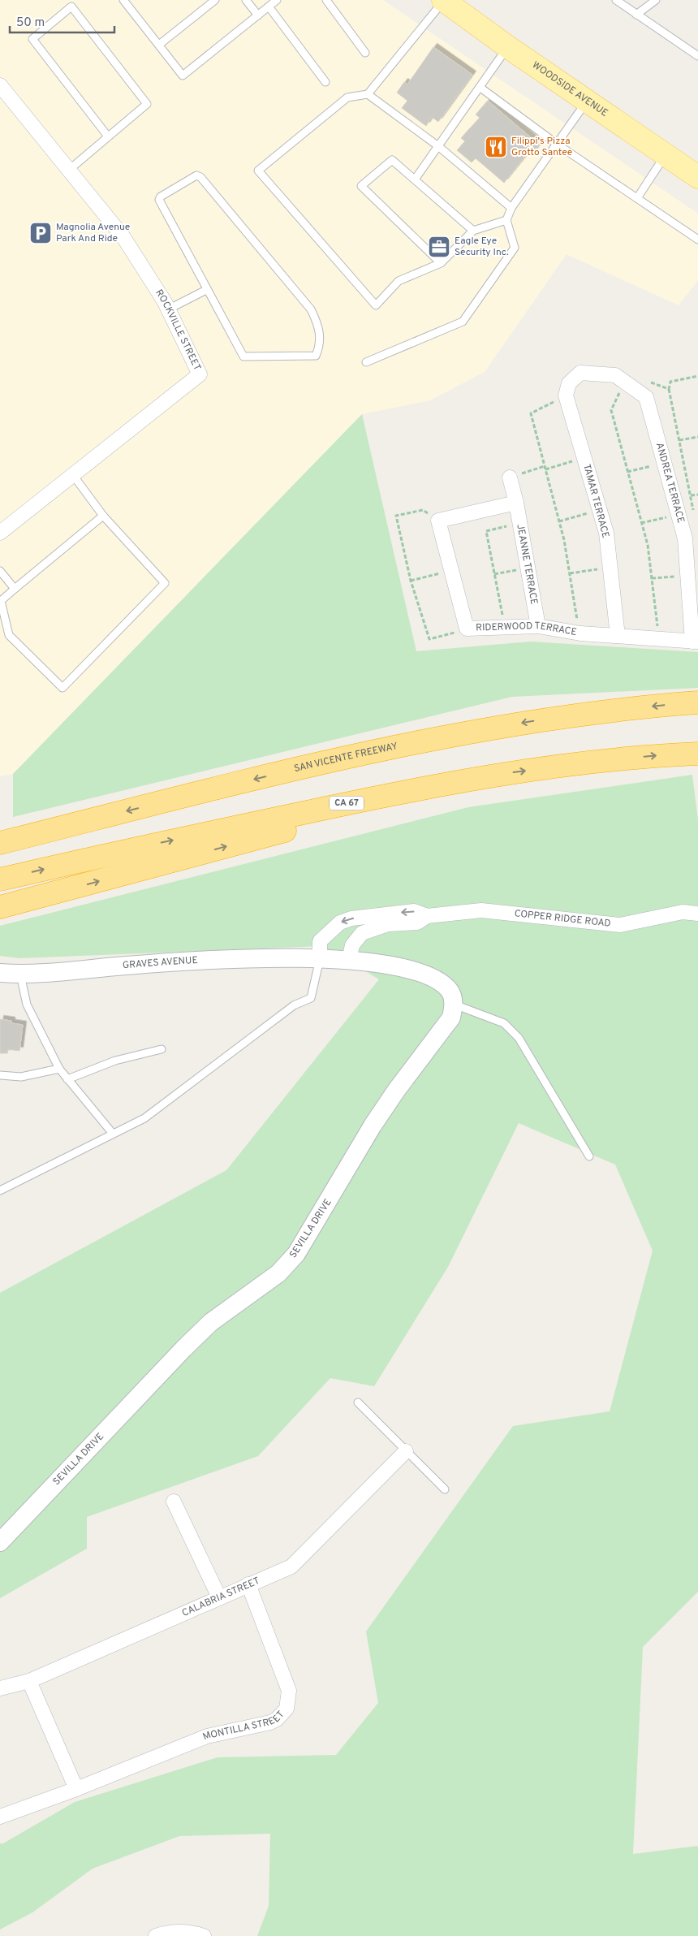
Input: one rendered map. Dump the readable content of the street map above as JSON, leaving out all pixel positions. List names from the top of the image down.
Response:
{
  "streets": {
    "highway": ["SAN VICENTE FREEWAY", "CA 67"],
    "main road": ["WOODSIDE AVENUE"],
    "street": [
      "ROCKVILLE STREET",
      "ANDREA TERRACE",
      "TAMAR TERRACE",
      "JEANNE TERRACE",
      "RIDERWOOD TERRACE",
      "COPPER RIDGE ROAD",
      "GRAVES AVENUE",
      "SEVILLA DRIVE",
      "CALABRIA STREET",
      "MONTILLA STREET"
    ]
  },
  "crossings": [
    ["ANDREA TERRACE", "TAMAR TERRACE"],
    ["ANDREA TERRACE", "RIDERWOOD TERRACE"],
    ["TAMAR TERRACE", "RIDERWOOD TERRACE"],
    ["JEANNE TERRACE", "RIDERWOOD TERRACE"],
    ["COPPER RIDGE ROAD", "GRAVES AVENUE"],
    ["CALABRIA STREET", "MONTILLA STREET"]
  ],
  "places": {
    "restaurant": ["Filippi's Pizza Grotto Santee"],
    "parking": ["Magnolia Avenue Park And Ride"],
    "office": ["Eagle Eye Security Inc."]
  },
  "scale_bar": "50 m"
}
